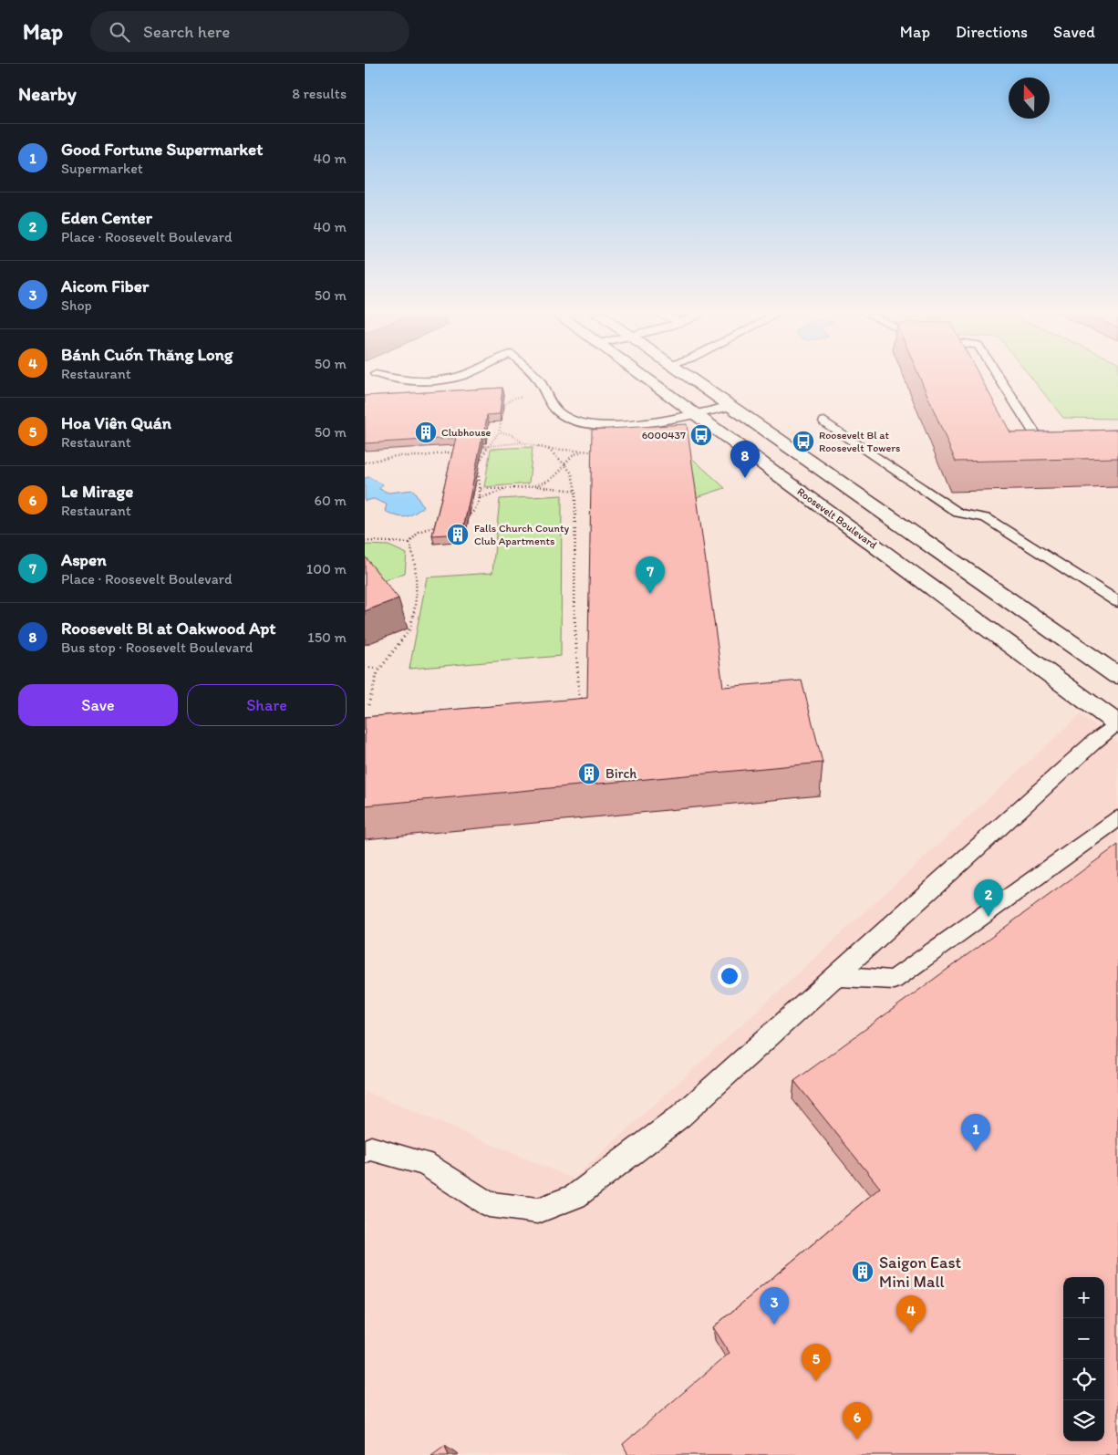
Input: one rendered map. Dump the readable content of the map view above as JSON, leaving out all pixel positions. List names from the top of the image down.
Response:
{
  "streets": {
    "main road": ["Roosevelt Boulevard"]
  },
  "places": {
    "building": [
      "Clubhouse",
      "Falls Church County Club Apartments",
      "Birch",
      "Saigon East Mini Mall"
    ],
    "bus stop": ["6000437", "Roosevelt Bl at Roosevelt Towers"]
  },
  "north": "top",
  "page": {
    "header": "Map",
    "search": "Search here",
    "nav": ["Map", "Directions", "Saved"],
    "heading": ["Nearby", "8 results"],
    "list": [
      {
        "mark": "1",
        "name": "Good Fortune Supermarket",
        "note": "Supermarket",
        "value": "40 m"
      },
      {
        "mark": "2",
        "name": "Eden Center",
        "note": "Place · Roosevelt Boulevard",
        "value": "40 m"
      },
      {
        "mark": "3",
        "name": "Aicom Fiber",
        "note": "Shop",
        "value": "50 m"
      },
      {
        "mark": "4",
        "name": "Bánh Cuốn Thăng Long",
        "note": "Restaurant",
        "value": "50 m"
      },
      {
        "mark": "5",
        "name": "Hoa Viên Quán",
        "note": "Restaurant",
        "value": "50 m"
      },
      {
        "mark": "6",
        "name": "Le Mirage",
        "note": "Restaurant",
        "value": "60 m"
      },
      {
        "mark": "7",
        "name": "Aspen",
        "note": "Place · Roosevelt Boulevard",
        "value": "100 m"
      },
      {
        "mark": "8",
        "name": "Roosevelt Bl at Oakwood Apt",
        "note": "Bus stop · Roosevelt Boulevard",
        "value": "150 m"
      }
    ],
    "pins": [
      "8",
      "7",
      "2",
      "1",
      "3",
      "4",
      "5",
      "6"
    ],
    "buttons": ["Save", "Share"],
    "map_buttons": ["+", "−"]
  }
}
